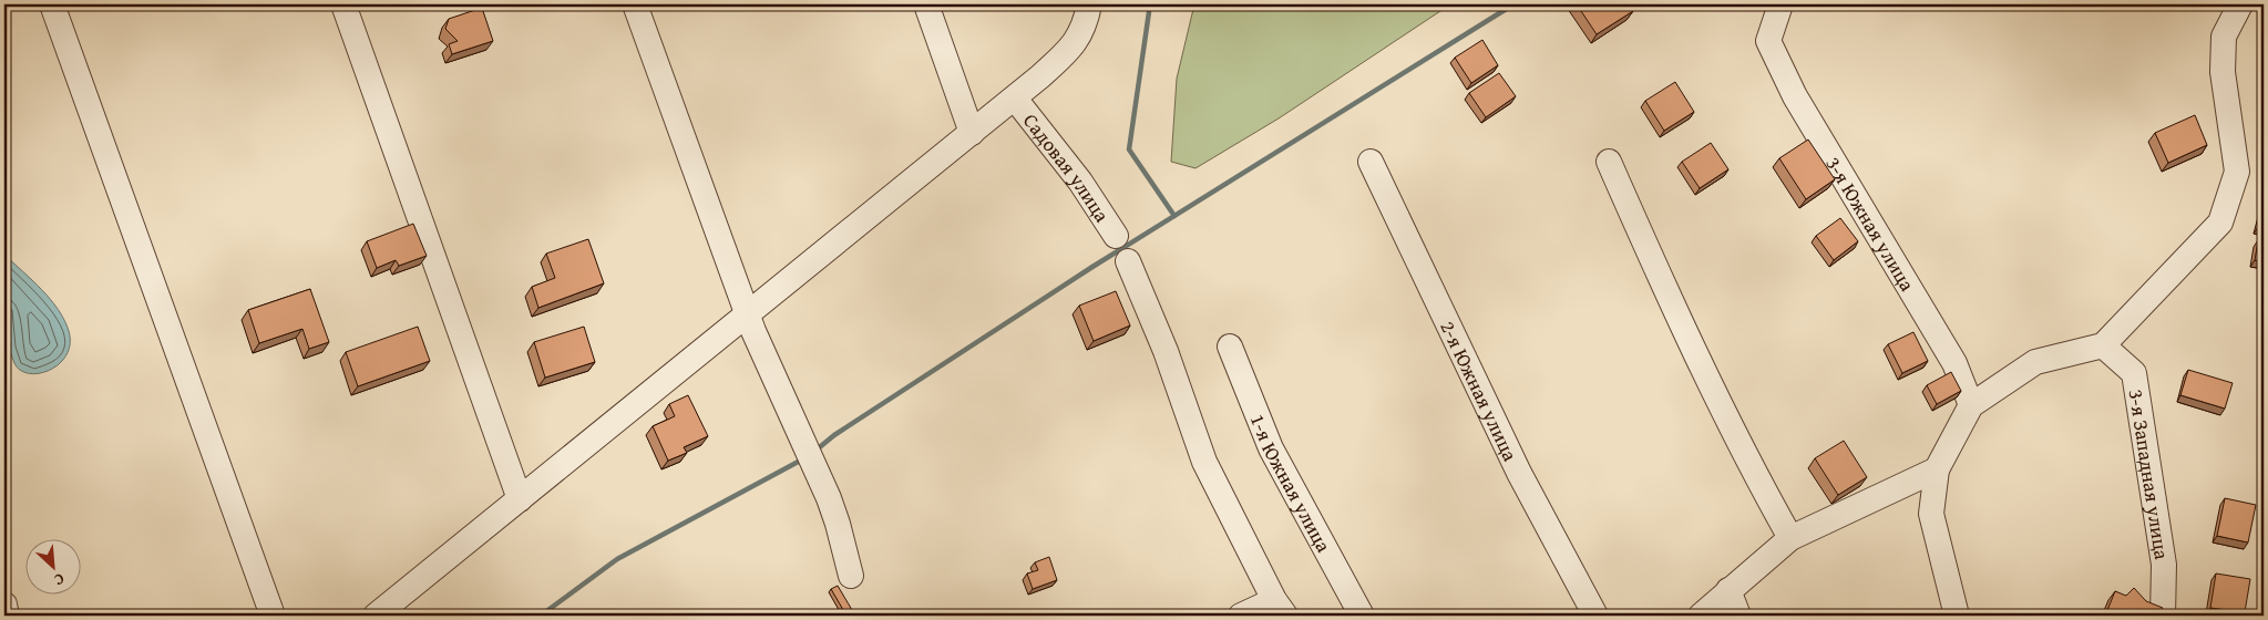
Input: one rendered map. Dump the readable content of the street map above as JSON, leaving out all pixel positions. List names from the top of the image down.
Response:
{
  "streets": {
    "street": [
      "Садовая улица",
      "3-я Южная улица",
      "2-я Южная улица",
      "3-я Западная улица",
      "1-я Южная улица"
    ]
  },
  "north": "bottom right"
}
